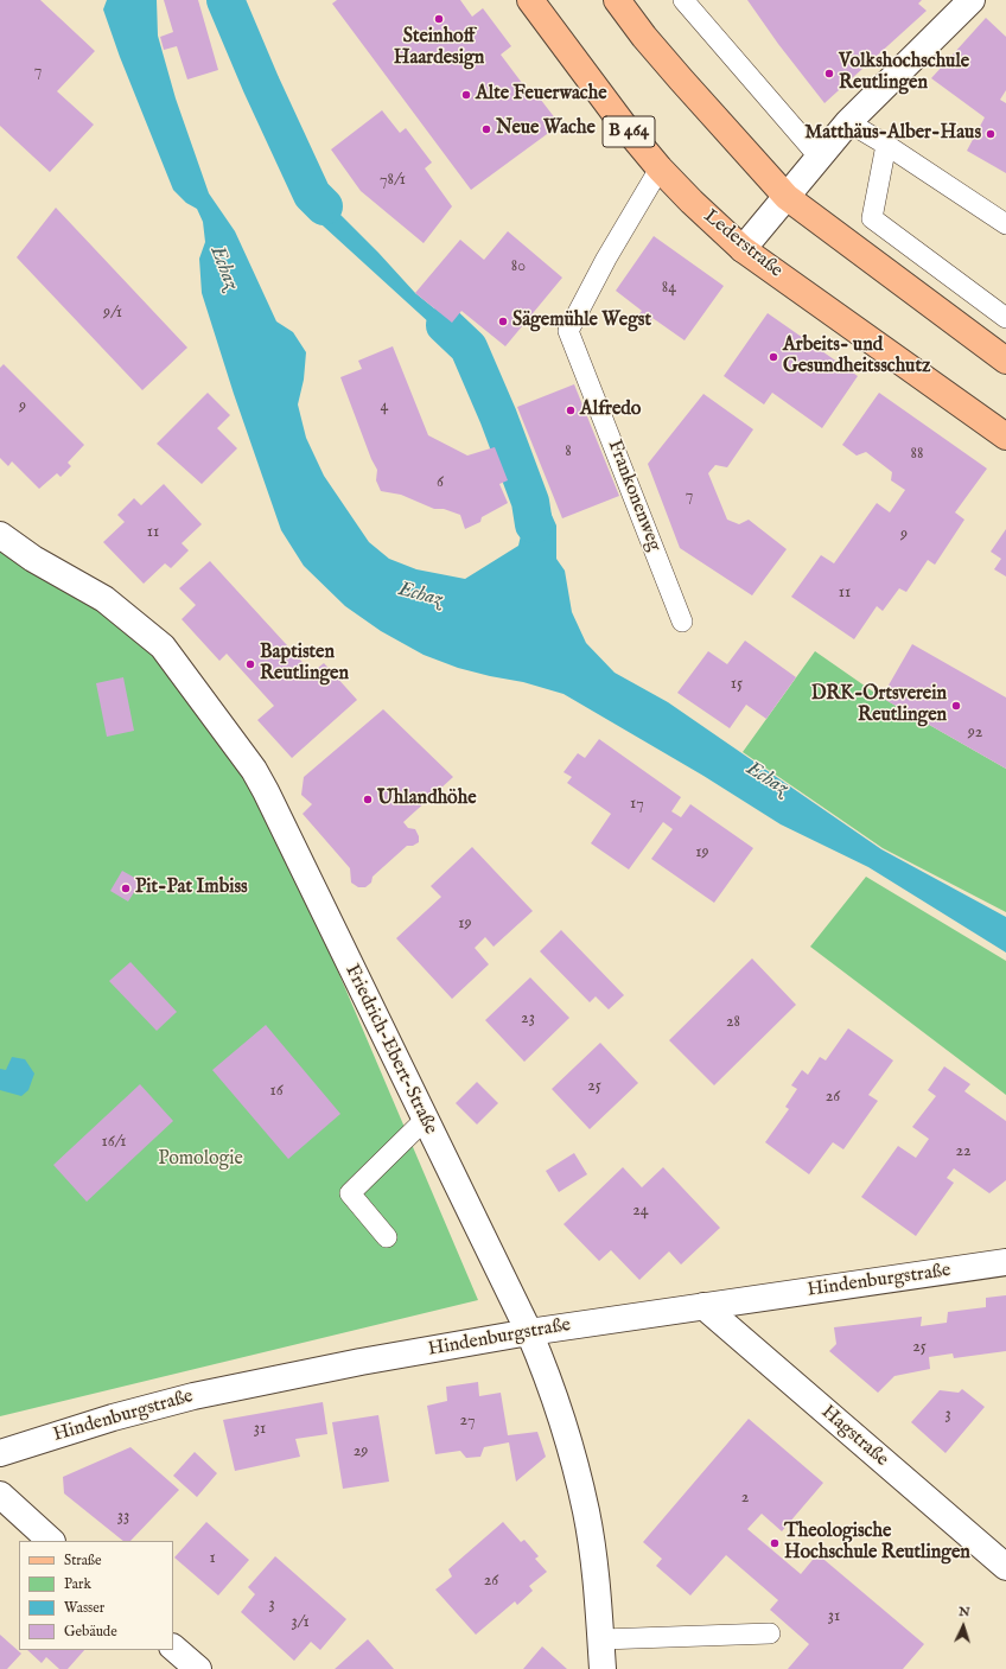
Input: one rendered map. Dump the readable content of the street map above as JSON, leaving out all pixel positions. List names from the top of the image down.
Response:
{
  "streets": {
    "main road": ["B 464", "Lederstraße"],
    "street": ["Friedrich-Ebert-Straße", "Hindenburgstraße", "Hagstraße"],
    "lane": ["Frankonenweg"]
  },
  "crossings": [
    ["Lederstraße", "Frankonenweg"],
    ["Friedrich-Ebert-Straße", "Hindenburgstraße"],
    ["Hindenburgstraße", "Hagstraße"]
  ],
  "water": ["Echaz"],
  "parks": ["Pomologie"],
  "places": [
    "Steinhoff Haardesign",
    "Volkshochschule Reutlingen",
    "Alte Feuerwache",
    "Neue Wache",
    "Matthäus-Alber-Haus",
    "Sägemühle Wegst",
    "Arbeits- und Gesundheitsschutz",
    "Alfredo",
    "Baptisten Reutlingen",
    "DRK-Ortsverein Reutlingen",
    "Uhlandhöhe",
    "Pit-Pat Imbiss",
    "Theologische Hochschule Reutlingen"
  ],
  "house_numbers": [
    "7",
    "78/1",
    "80",
    "84",
    "9/1",
    "9",
    "4",
    "8",
    "88",
    "6",
    "7",
    "11",
    "9",
    "11",
    "15",
    "92",
    "17",
    "19",
    "19",
    "23",
    "28",
    "25",
    "16",
    "26",
    "16/1",
    "22",
    "24",
    "25",
    "3",
    "27",
    "31",
    "29",
    "2",
    "33",
    "1",
    "26",
    "3",
    "31",
    "3/1"
  ],
  "legend": [
    "Straße",
    "Park",
    "Wasser",
    "Gebäude"
  ],
  "north": "top"
}
